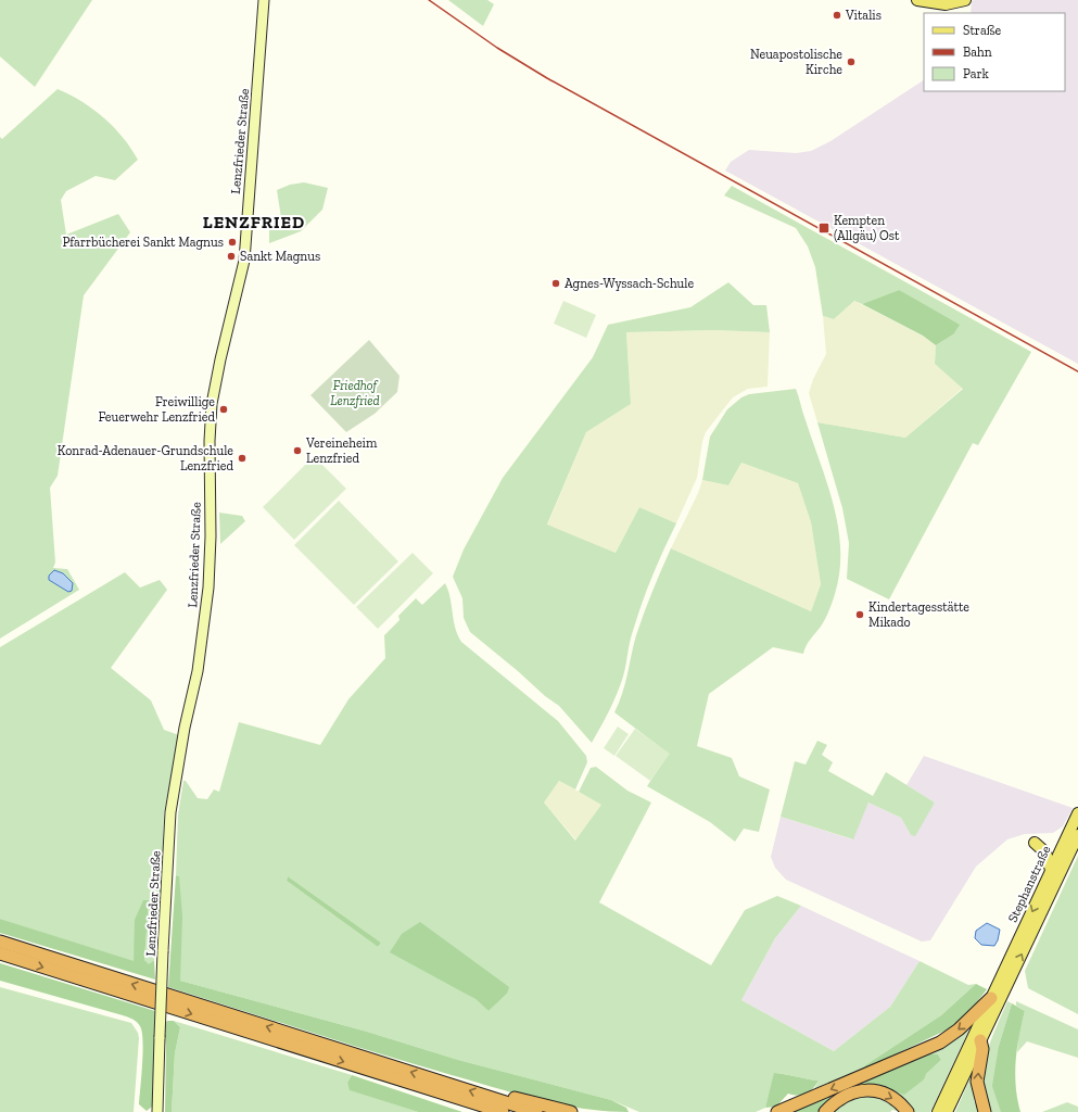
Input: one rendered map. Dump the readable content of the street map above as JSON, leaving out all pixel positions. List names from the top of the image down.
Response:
{
  "streets": {
    "main road": ["Stephanstraße"],
    "street": ["Lenzfrieder Straße"]
  },
  "districts": ["LENZFRIED"],
  "parks": ["Friedhof Lenzfried"],
  "places": {
    "other": [
      "Vitalis",
      "Neuapostolische Kirche",
      "Pfarrbücherei Sankt Magnus",
      "Sankt Magnus",
      "Agnes-Wyssach-Schule",
      "Freiwillige Feuerwehr Lenzfried",
      "Vereineheim Lenzfried",
      "Konrad-Adenauer-Grundschule Lenzfried",
      "Kindertagesstätte Mikado"
    ],
    "transit": ["Kempten (Allgäu) Ost"]
  },
  "legend": ["Straße", "Bahn", "Park"]
}
